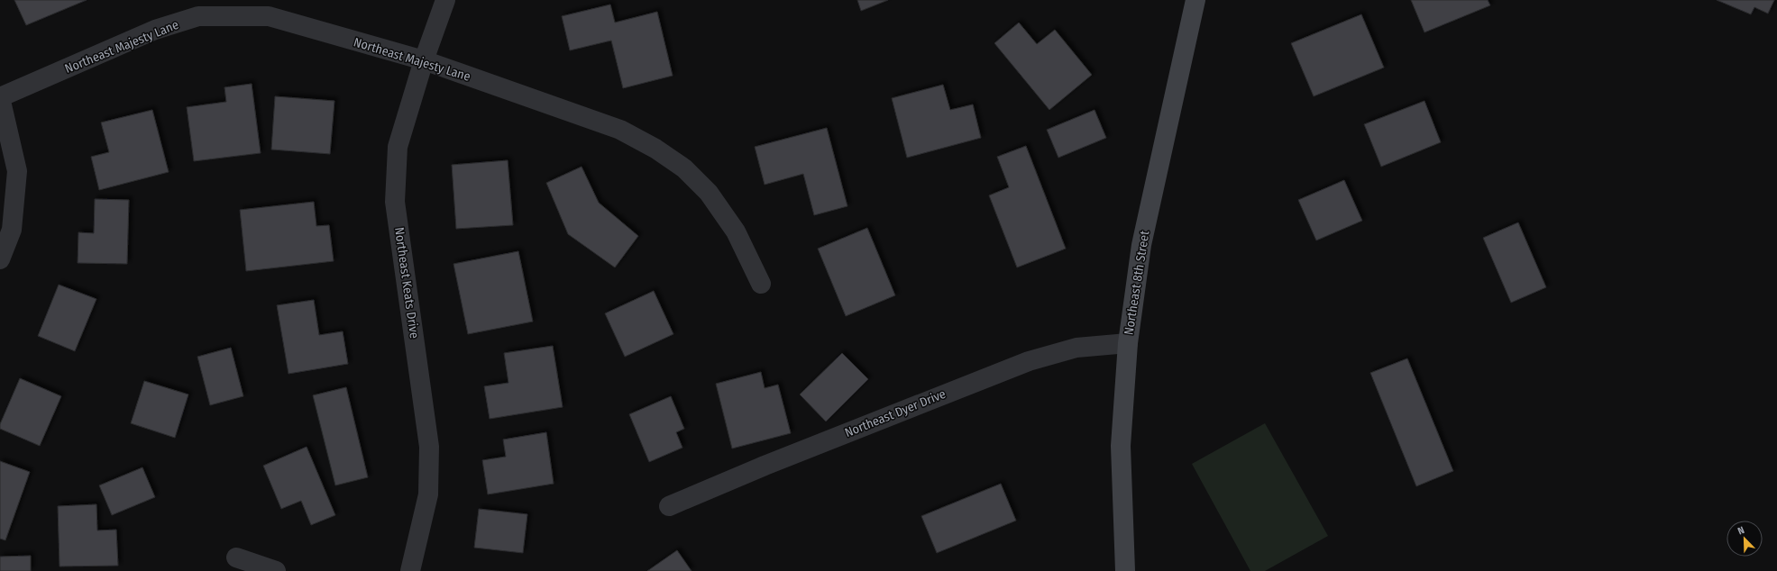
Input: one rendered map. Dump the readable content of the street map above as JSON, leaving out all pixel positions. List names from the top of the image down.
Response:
{
  "streets": {
    "main road": ["Northeast 8th Street"],
    "street": ["Northeast Majesty Lane", "Northeast Keats Drive", "Northeast Dyer Drive"]
  },
  "crossings": [
    ["Northeast Majesty Lane", "Northeast Keats Drive"],
    ["Northeast 8th Street", "Northeast Dyer Drive"]
  ],
  "north": "top left"
}
